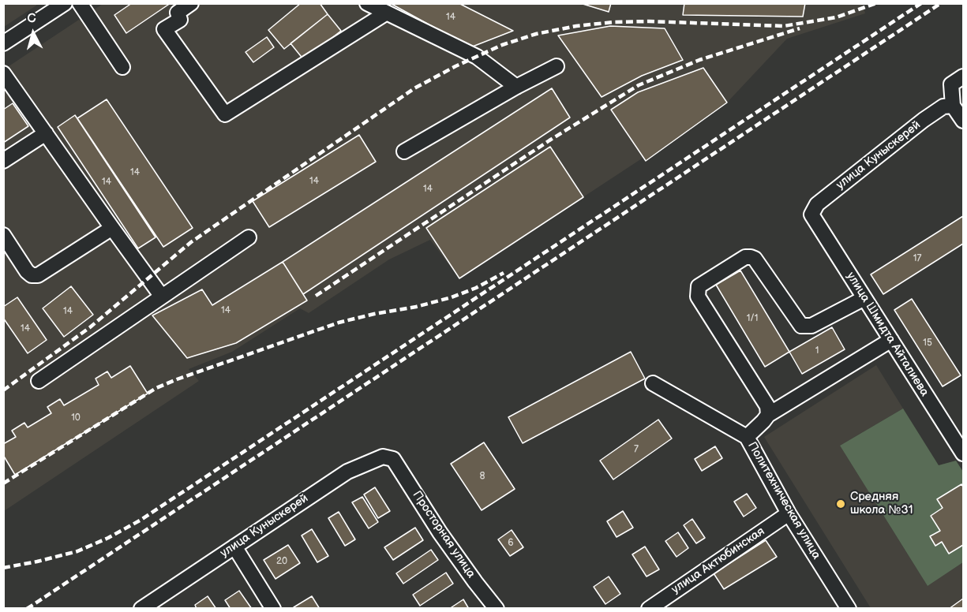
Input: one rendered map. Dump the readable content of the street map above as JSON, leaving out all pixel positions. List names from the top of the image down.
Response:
{
  "streets": {
    "street": [
      "улица Куныскерей",
      "улица Шмидта Айталиева",
      "Политехническая улица",
      "Просторная улица",
      "улица Актюбинская"
    ]
  },
  "crossings": [
    ["улица Куныскерей", "улица Шмидта Айталиева"],
    ["улица Куныскерей", "Просторная улица"],
    ["Политехническая улица", "улица Актюбинская"]
  ],
  "places": ["Средняя школа №31"],
  "house_numbers": [
    "14",
    "14",
    "14",
    "14",
    "14",
    "17",
    "14",
    "14",
    "1/1",
    "14",
    "15",
    "1",
    "10",
    "7",
    "8",
    "6",
    "20"
  ],
  "north": "top"
}
